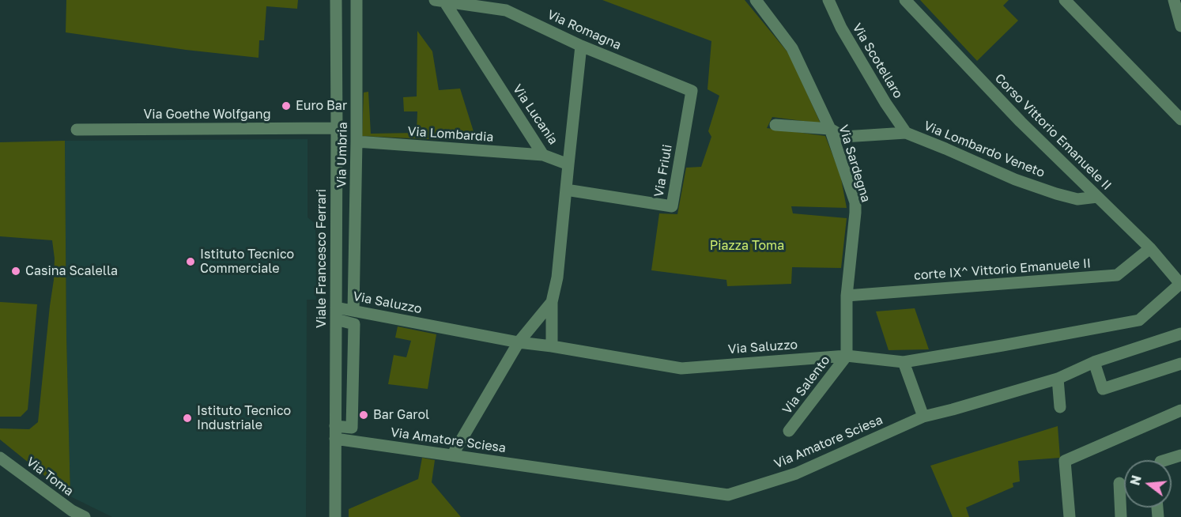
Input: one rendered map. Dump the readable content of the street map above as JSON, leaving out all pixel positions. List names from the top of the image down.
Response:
{
  "streets": {
    "street": [
      "Via Romagna",
      "Via Scotellaro",
      "Via Goethe Wolfgang",
      "Via Lucania",
      "Corso Vittorio Emanuele II",
      "Via Lombardia",
      "Via Lombardo Veneto",
      "Via Umbria",
      "Via Sardegna",
      "Via Friuli",
      "Viale Francesco Ferrari",
      "corte IX^ Vittorio Emanuele II",
      "Via Saluzzo",
      "Via Salento",
      "Via Amatore Sciesa",
      "Via Toma"
    ]
  },
  "crossings": [
    ["Via Romagna", "Via Lucania"],
    ["Via Romagna", "Via Friuli"],
    ["Via Scotellaro", "Via Lombardo Veneto"],
    ["Via Goethe Wolfgang", "Viale Francesco Ferrari"],
    ["Via Lucania", "Via Lombardia"],
    ["Corso Vittorio Emanuele II", "Via Lombardo Veneto"],
    ["Corso Vittorio Emanuele II", "corte IX^ Vittorio Emanuele II"],
    ["Corso Vittorio Emanuele II", "Via Saluzzo"],
    ["Via Lombardia", "Via Umbria"],
    ["Via Lombardo Veneto", "Via Sardegna"],
    ["Via Umbria", "Via Saluzzo"],
    ["Via Sardegna", "corte IX^ Vittorio Emanuele II"],
    ["Via Sardegna", "Via Saluzzo"],
    ["Via Sardegna", "Via Salento"],
    ["Viale Francesco Ferrari", "Via Saluzzo"],
    ["Viale Francesco Ferrari", "Via Amatore Sciesa"],
    ["Via Saluzzo", "Via Salento"]
  ],
  "parks": ["Piazza Toma"],
  "places": [
    "Euro Bar",
    "Istituto Tecnico Commerciale",
    "Casina Scalella",
    "Bar Garol",
    "Istituto Tecnico Industriale"
  ],
  "north": "left"
}
